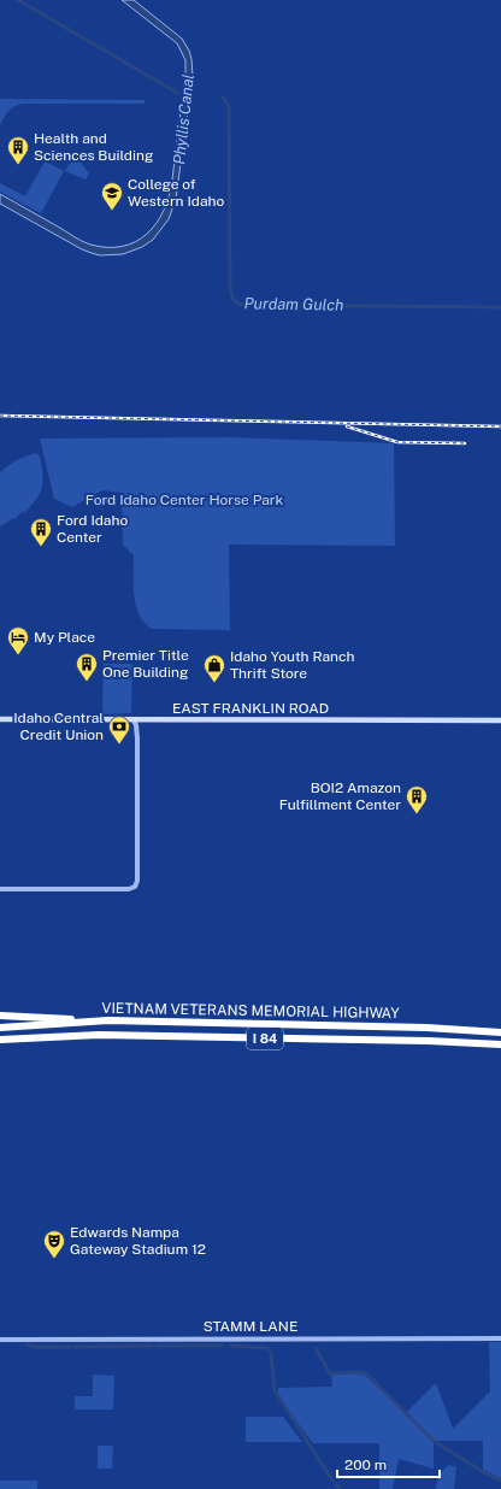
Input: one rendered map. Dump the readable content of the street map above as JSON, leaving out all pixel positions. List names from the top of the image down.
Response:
{
  "streets": {
    "highway": ["VIETNAM VETERANS MEMORIAL HIGHWAY", "I 84"],
    "main road": ["EAST FRANKLIN ROAD"],
    "street": ["STAMM LANE"]
  },
  "water": ["Phyllis Canal", "Purdam Gulch"],
  "parks": ["Ford Idaho Center Horse Park"],
  "places": {
    "building": [
      "Health and Sciences Building",
      "Ford Idaho Center",
      "Premier Title One Building",
      "BOI2 Amazon Fulfillment Center"
    ],
    "school or university": ["College of Western Idaho"],
    "hotel": ["My Place"],
    "shop": ["Idaho Youth Ranch Thrift Store"],
    "bank": ["Idaho Central Credit Union"],
    "theatre": ["Edwards Nampa Gateway Stadium 12"]
  },
  "scale_bar": "200 m"
}
